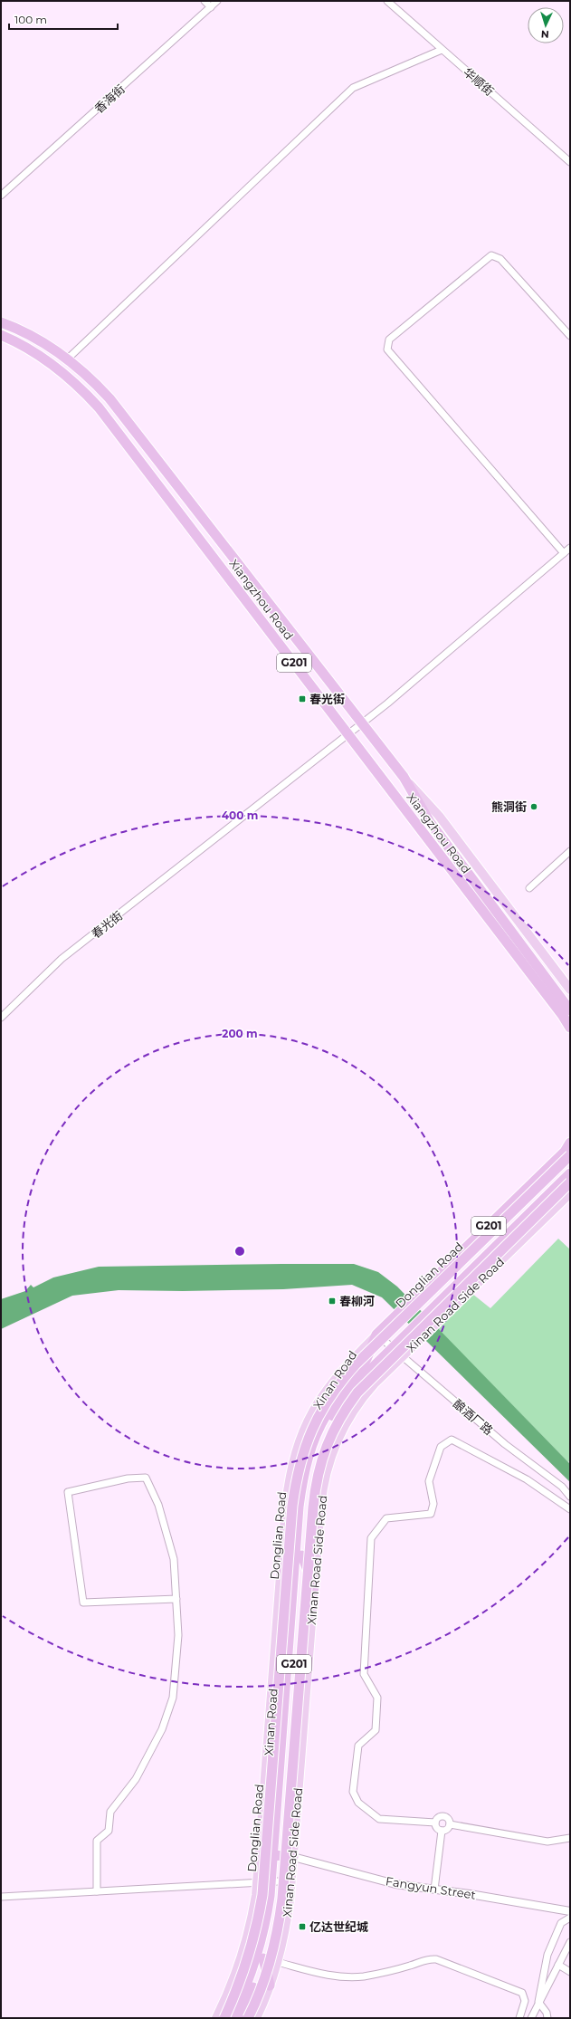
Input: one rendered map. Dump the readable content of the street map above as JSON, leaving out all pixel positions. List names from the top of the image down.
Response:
{
  "streets": {
    "highway": [
      "Xiangzhou Road",
      "G201",
      "Donglian Road",
      "Xinan Road"
    ],
    "main road": ["Xinan Road Side Road"],
    "street": [
      "华顺街",
      "香海街",
      "春光街",
      "酿酒厂路",
      "Fangyun Street"
    ]
  },
  "crossings": [
    ["Xiangzhou Road", "G201"],
    ["Xiangzhou Road", "春光街"],
    ["Donglian Road", "Xinan Road"],
    ["Xinan Road Side Road", "酿酒厂路"],
    ["Xinan Road Side Road", "Fangyun Street"],
    ["Xinan Road", "酿酒厂路"]
  ],
  "places": {
    "transit": ["春光街", "春柳河", "亿达世纪城"],
    "other": ["熊洞街"]
  },
  "scale_bar": "100 m",
  "north": "bottom",
  "rings": ["400 m", "200 m"]
}
